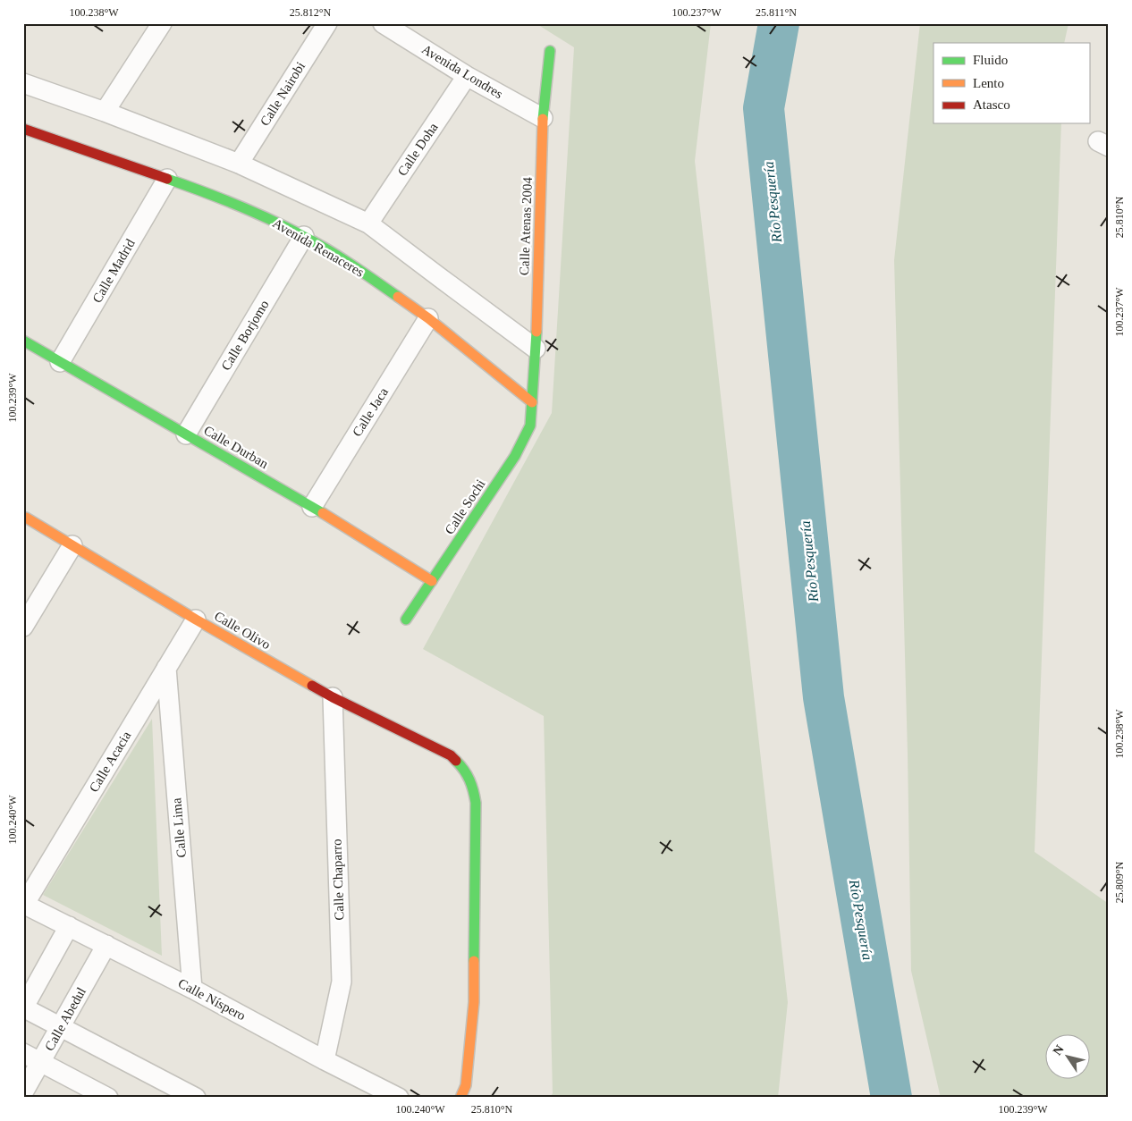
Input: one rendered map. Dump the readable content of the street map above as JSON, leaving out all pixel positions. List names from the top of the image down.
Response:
{
  "streets": {
    "street": [
      "Avenida Londres",
      "Calle Nairobi",
      "Calle Doha",
      "Calle Atenas 2004",
      "Avenida Renaceres",
      "Calle Madrid",
      "Calle Borjomo",
      "Calle Jaca",
      "Calle Durban",
      "Calle Sochi",
      "Calle Olivo",
      "Calle Acacia",
      "Calle Lima",
      "Calle Chaparro",
      "Calle Níspero",
      "Calle Abedul"
    ]
  },
  "crossings": [
    ["Avenida Londres", "Calle Doha"],
    ["Avenida Londres", "Calle Atenas 2004"],
    ["Calle Atenas 2004", "Avenida Renaceres"],
    ["Calle Atenas 2004", "Calle Sochi"],
    ["Avenida Renaceres", "Calle Madrid"],
    ["Avenida Renaceres", "Calle Borjomo"],
    ["Avenida Renaceres", "Calle Jaca"],
    ["Avenida Renaceres", "Calle Sochi"],
    ["Calle Madrid", "Calle Durban"],
    ["Calle Borjomo", "Calle Durban"],
    ["Calle Jaca", "Calle Durban"],
    ["Calle Durban", "Calle Sochi"],
    ["Calle Olivo", "Calle Acacia"],
    ["Calle Olivo", "Calle Chaparro"],
    ["Calle Acacia", "Calle Lima"],
    ["Calle Acacia", "Calle Níspero"],
    ["Calle Lima", "Calle Níspero"],
    ["Calle Chaparro", "Calle Níspero"],
    ["Calle Níspero", "Calle Abedul"]
  ],
  "water": ["Río Pesquería"],
  "legend": ["Fluido", "Lento", "Atasco"],
  "north": "top left",
  "coordinates": [
    "100.238°W",
    "25.812°N",
    "100.237°W",
    "25.811°N",
    "25.810°N",
    "100.239°W",
    "100.240°W",
    "25.809°N"
  ]
}
